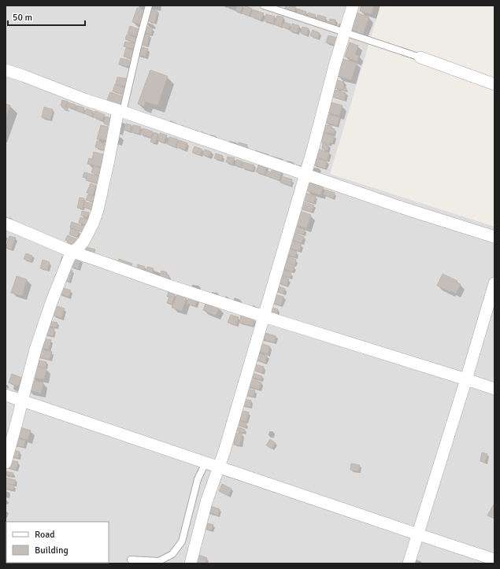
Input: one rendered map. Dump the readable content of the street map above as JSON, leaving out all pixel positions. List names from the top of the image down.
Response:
{
  "legend": ["Road", "Building"],
  "scale_bar": "50 m"
}
